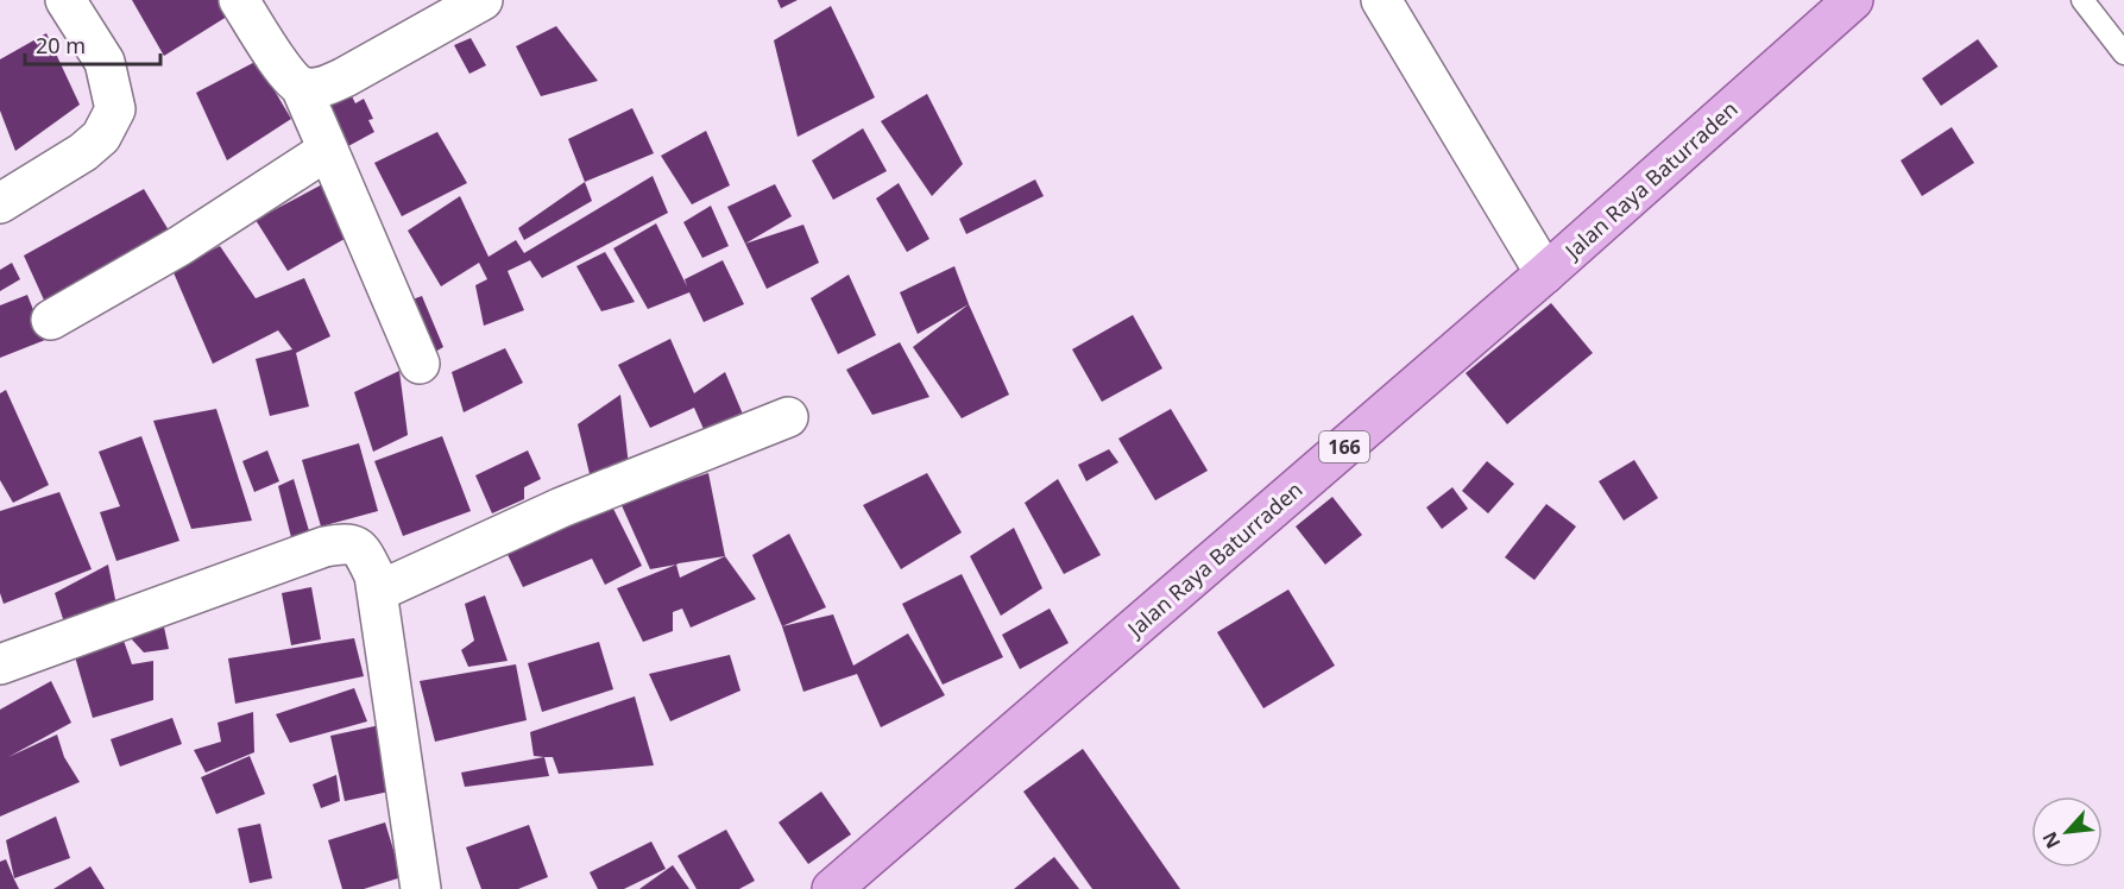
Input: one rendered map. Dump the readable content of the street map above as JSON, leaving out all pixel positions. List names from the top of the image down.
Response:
{
  "streets": {
    "main road": ["Jalan Raya Baturraden", "166"]
  },
  "scale_bar": "20 m",
  "north": "bottom left"
}
